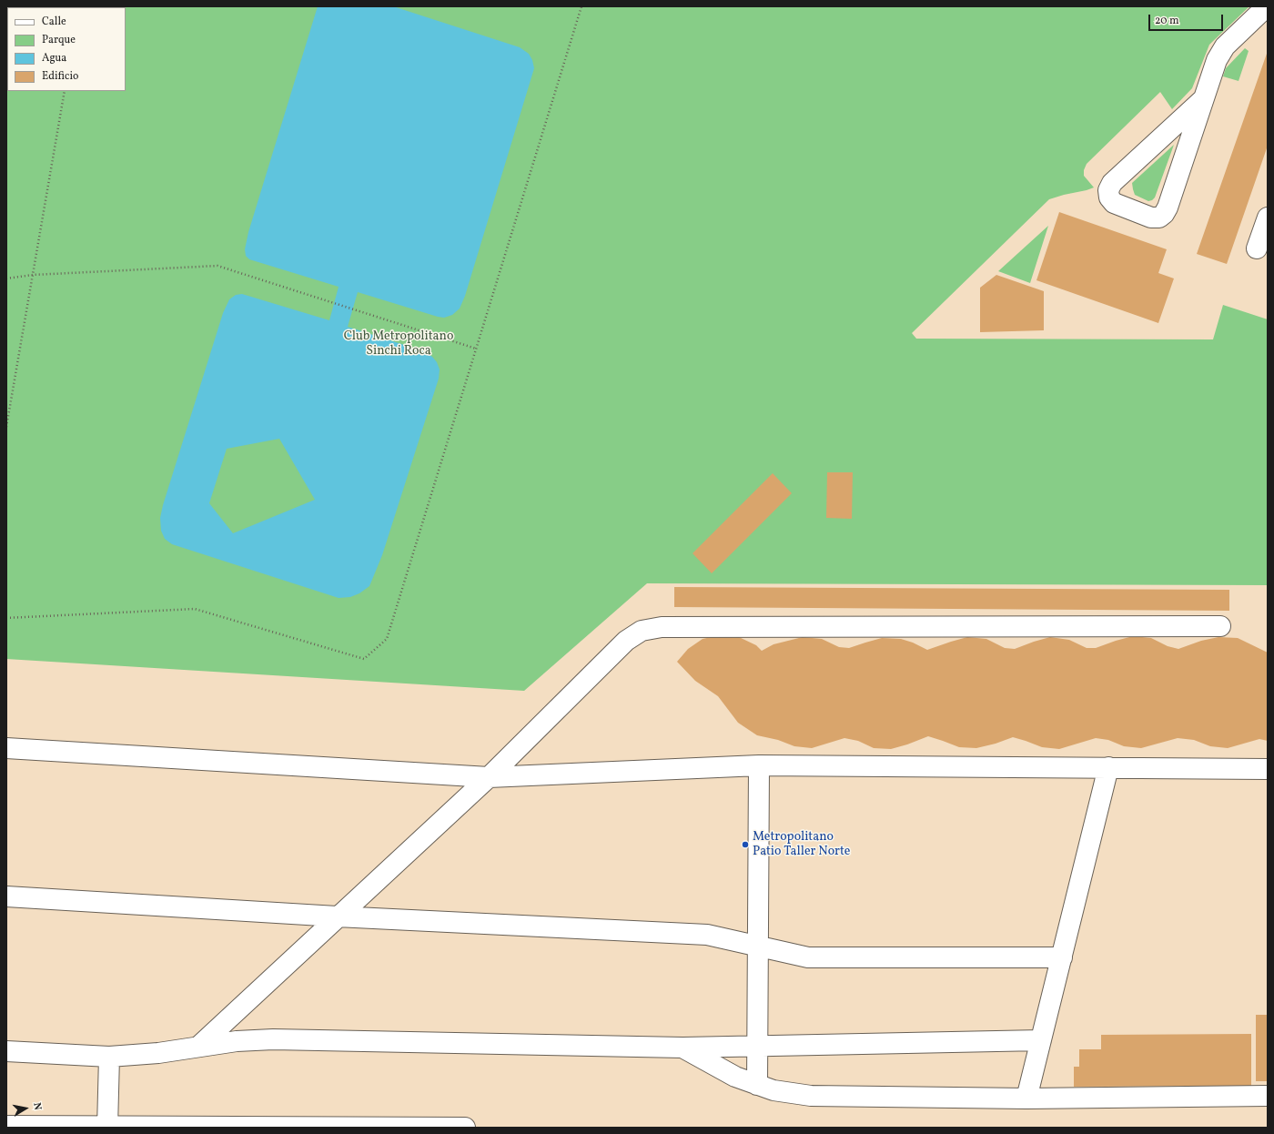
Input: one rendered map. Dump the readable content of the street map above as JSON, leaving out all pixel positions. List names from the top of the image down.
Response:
{
  "parks": ["Club Metropolitano Sinchi Roca"],
  "places": ["Metropolitano Patio Taller Norte"],
  "legend": [
    "Calle",
    "Parque",
    "Agua",
    "Edificio"
  ],
  "scale_bar": "20 m",
  "north": "right"
}
